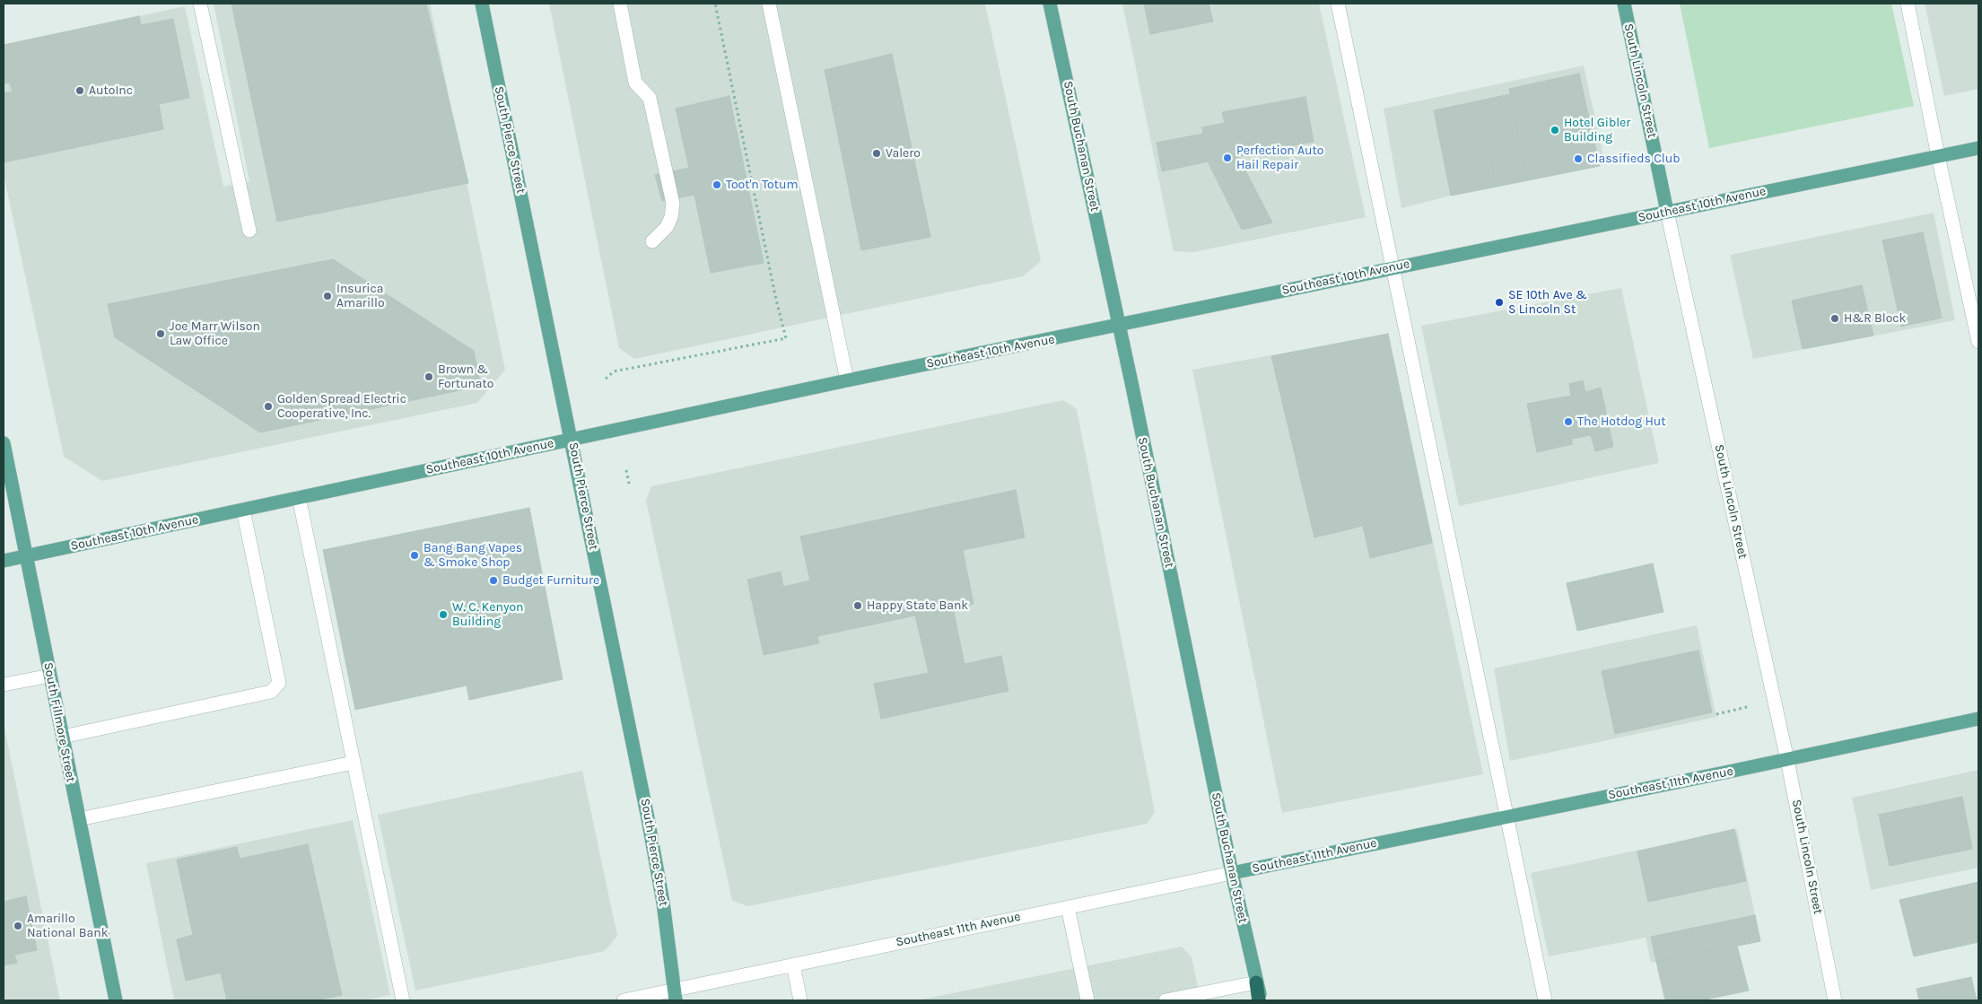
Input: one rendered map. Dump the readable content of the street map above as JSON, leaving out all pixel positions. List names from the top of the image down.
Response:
{
  "streets": {
    "main road": [
      "South Lincoln Street",
      "South Pierce Street",
      "South Buchanan Street",
      "Southeast 10th Avenue",
      "South Fillmore Street",
      "Southeast 11th Avenue"
    ]
  },
  "crossings": [
    ["South Lincoln Street", "Southeast 10th Avenue"],
    ["South Lincoln Street", "Southeast 11th Avenue"],
    ["South Pierce Street", "Southeast 10th Avenue"],
    ["South Pierce Street", "Southeast 11th Avenue"],
    ["South Buchanan Street", "Southeast 10th Avenue"],
    ["South Buchanan Street", "Southeast 11th Avenue"],
    ["Southeast 10th Avenue", "South Fillmore Street"]
  ],
  "places": [
    "AutoInc",
    "Hotel Gibler Building",
    "Valero",
    "Perfection Auto Hail Repair",
    "Classifieds Club",
    "Toot'n Totum",
    "Insurica Amarillo",
    "SE 10th Ave & S Lincoln St",
    "H&R Block",
    "Joe Marr Wilson Law Office",
    "Brown & Fortunato",
    "Golden Spread Electric Cooperative, Inc.",
    "The Hotdog Hut",
    "Bang Bang Vapes & Smoke Shop",
    "Budget Furniture",
    "Happy State Bank",
    "W. C. Kenyon Building",
    "Amarillo National Bank"
  ]
}
